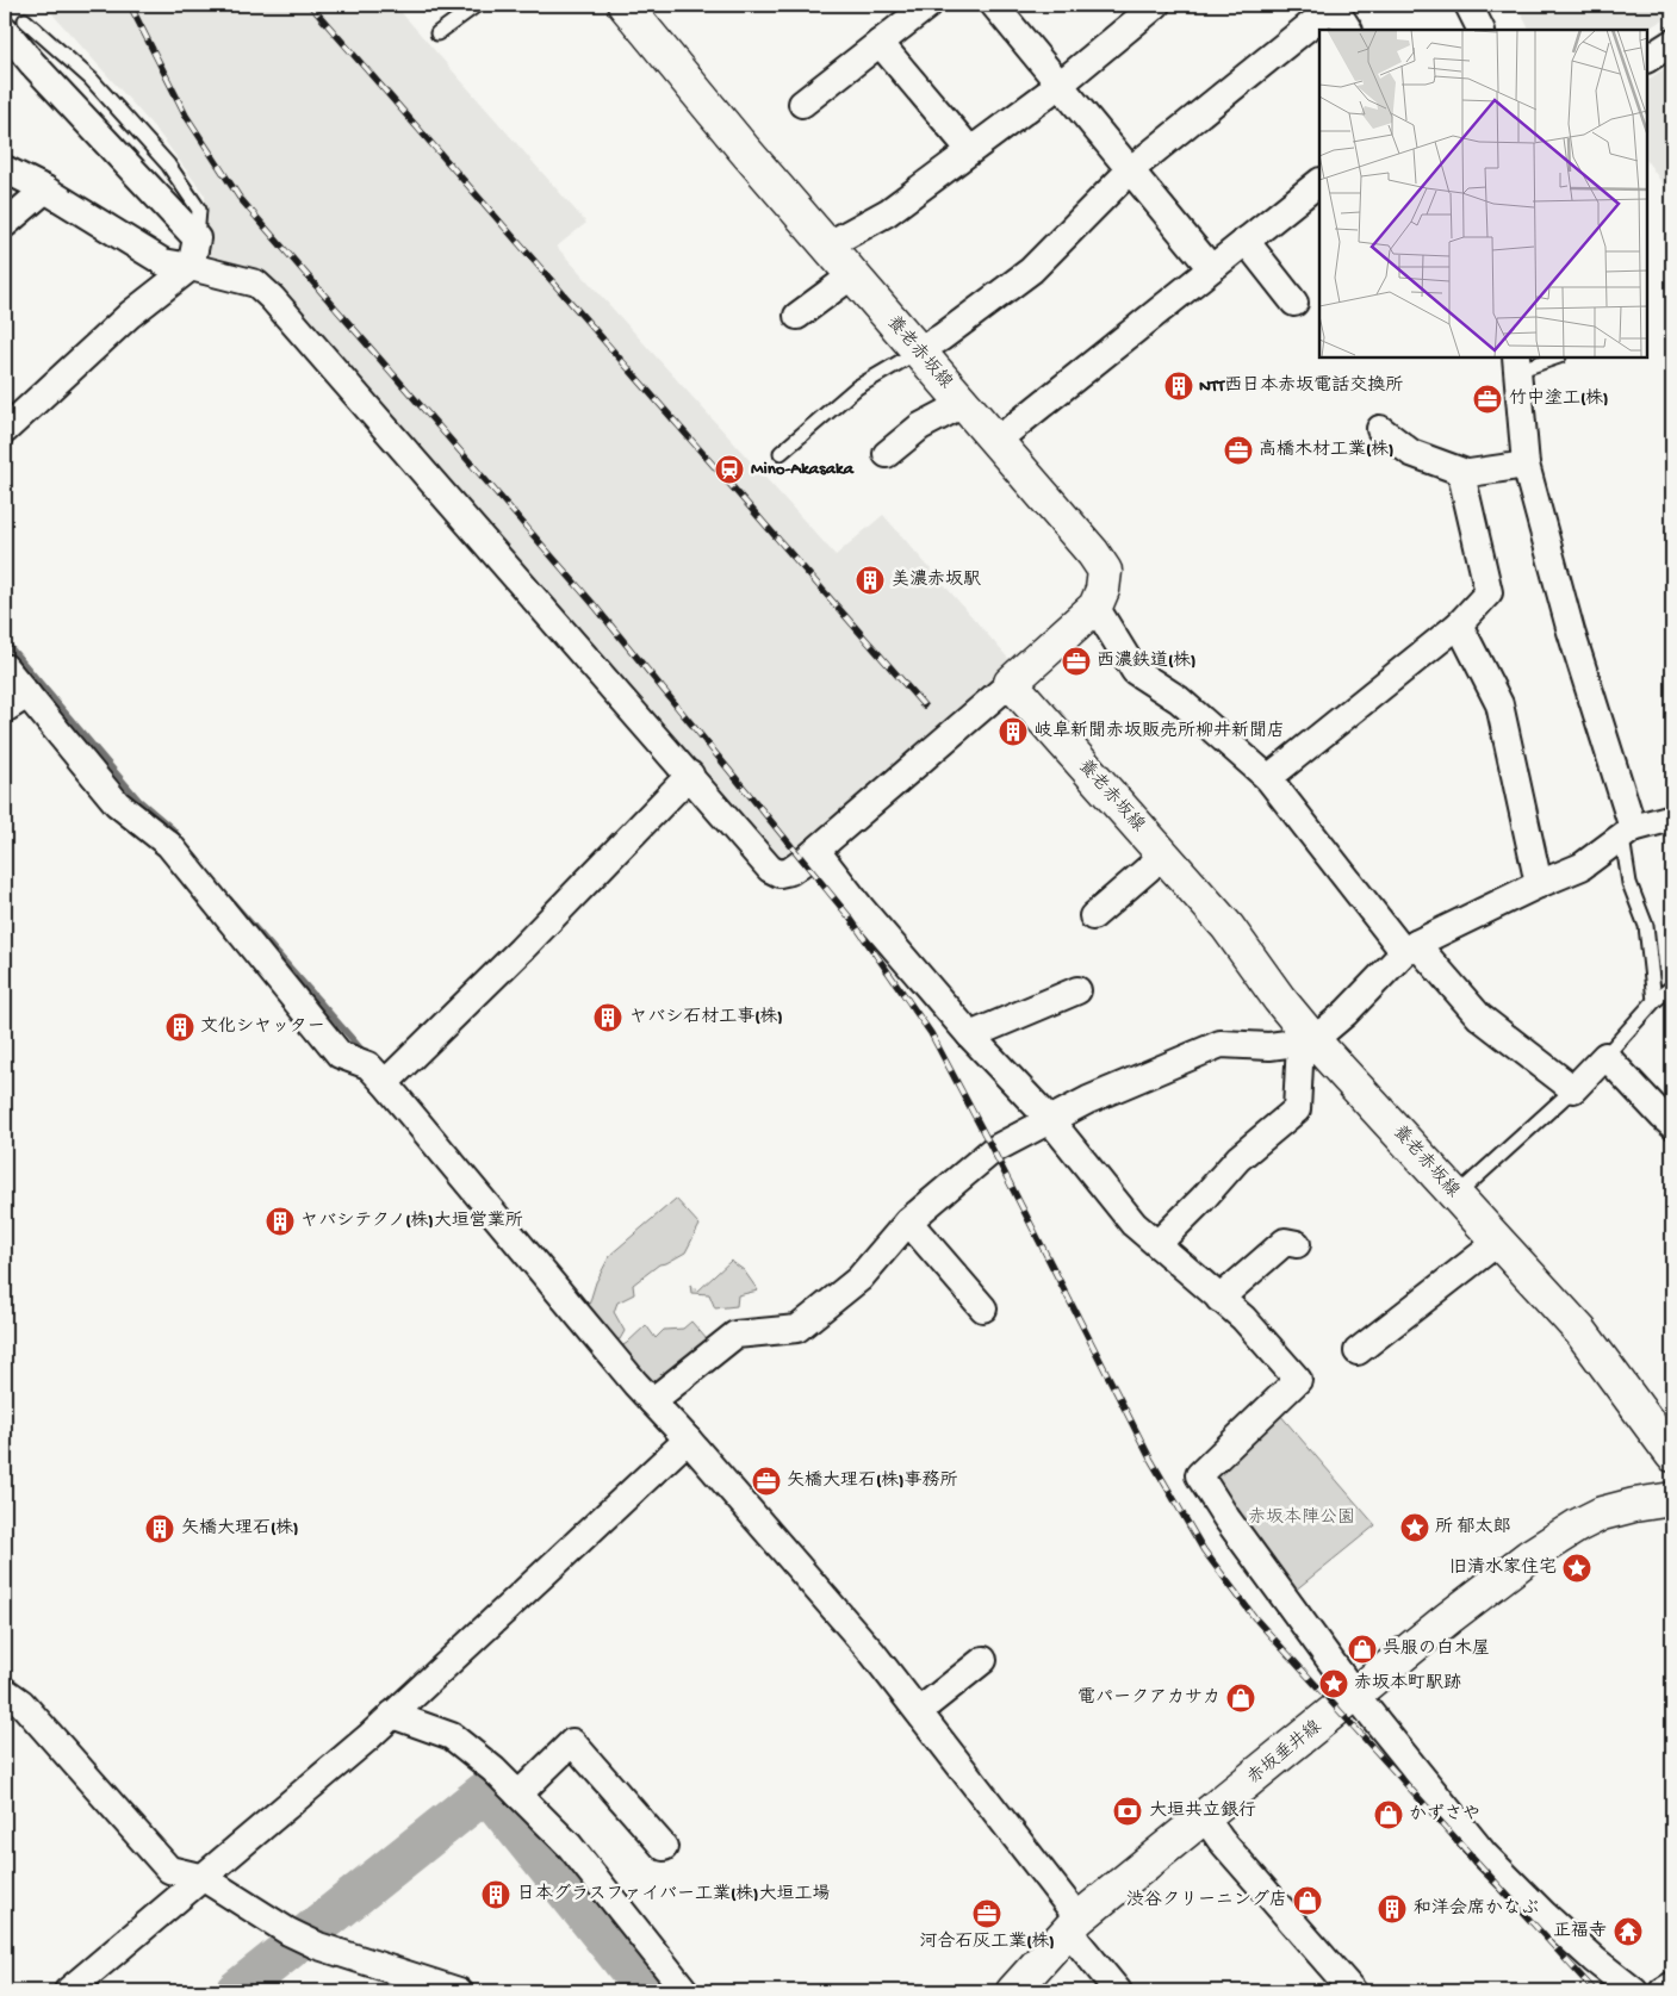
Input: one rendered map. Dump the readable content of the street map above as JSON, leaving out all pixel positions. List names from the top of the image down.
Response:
{
  "streets": {
    "main road": ["養老赤坂線", "赤坂垂井線"]
  },
  "parks": ["赤坂本陣公園"],
  "places": {
    "building": [
      "NTT西日本赤坂電話交換所",
      "美濃赤坂駅",
      "岐阜新聞赤坂販売所柳井新聞店",
      "ヤバシ石材工事(株)",
      "文化シヤッター",
      "ヤバシテクノ(株)大垣営業所",
      "矢橋大理石(株)",
      "日本グラスファイバー工業(株)大垣工場",
      "和洋会席かなぶ"
    ],
    "office": [
      "竹中塗工(株)",
      "高橋木材工業(株)",
      "西濃鉄道(株)",
      "矢橋大理石(株)事務所",
      "河合石灰工業(株)"
    ],
    "station": ["Mino-Akasaka"],
    "place": ["所 郁太郎", "旧清水家住宅", "赤坂本町駅跡"],
    "shop": [
      "呉服の白木屋",
      "電パークアカサカ",
      "かずさや",
      "渋谷クリーニング店"
    ],
    "bank": ["大垣共立銀行"],
    "temple": ["正福寺"]
  }
}
